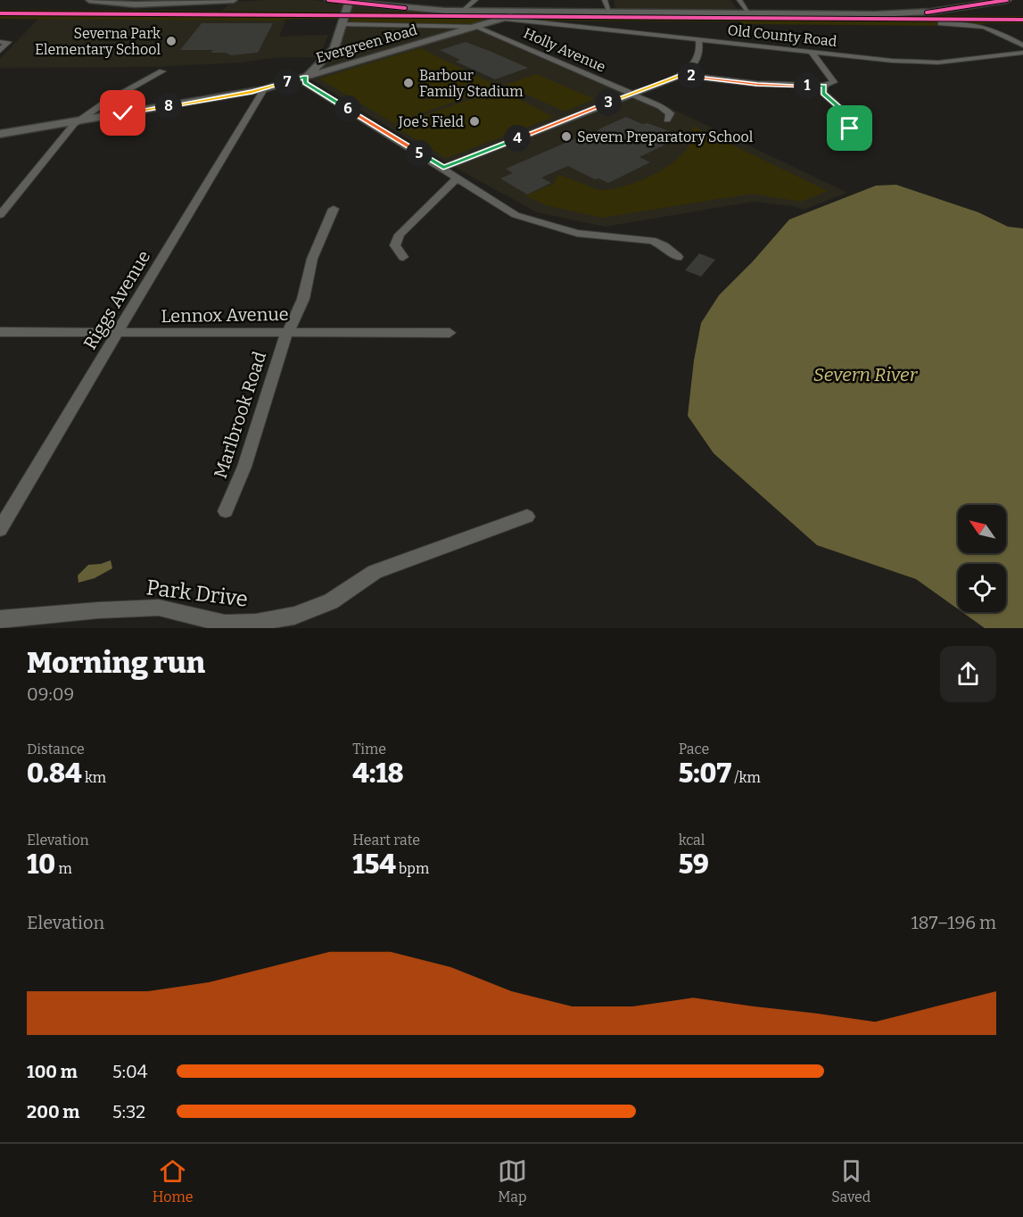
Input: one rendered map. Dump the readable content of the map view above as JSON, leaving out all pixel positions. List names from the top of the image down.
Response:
{
  "streets": {
    "street": [
      "Old County Road",
      "Evergreen Road",
      "Holly Avenue",
      "Riggs Avenue",
      "Lennox Avenue",
      "Marlbrook Road",
      "Park Drive"
    ]
  },
  "crossings": [
    ["Old County Road", "Evergreen Road"],
    ["Evergreen Road", "Holly Avenue"],
    ["Evergreen Road", "Riggs Avenue"],
    ["Riggs Avenue", "Lennox Avenue"],
    ["Lennox Avenue", "Marlbrook Road"]
  ],
  "water": ["Severn River"],
  "places": [
    "Severna Park Elementary School",
    "Barbour Family Stadium",
    "Joe's Field",
    "Severn Preparatory School"
  ],
  "north": "top left",
  "page": {
    "pins": [
      "2",
      "7",
      "1",
      "3",
      "8",
      "6",
      "4",
      "5"
    ],
    "heading": ["Morning run", "09:09"],
    "stats": [
      ["Distance", "0.84 km"],
      ["Time", "4:18"],
      ["Pace", "5:07 /km"],
      ["Elevation", "10 m"],
      ["Heart rate", "154 bpm"],
      ["kcal", "59"]
    ],
    "chart": ["Elevation", "187–196 m"],
    "list": [
      {
        "name": "100 m",
        "note": "5:04"
      },
      {
        "name": "200 m",
        "note": "5:32"
      }
    ],
    "tabs": ["Home", "Map", "Saved"]
  }
}
